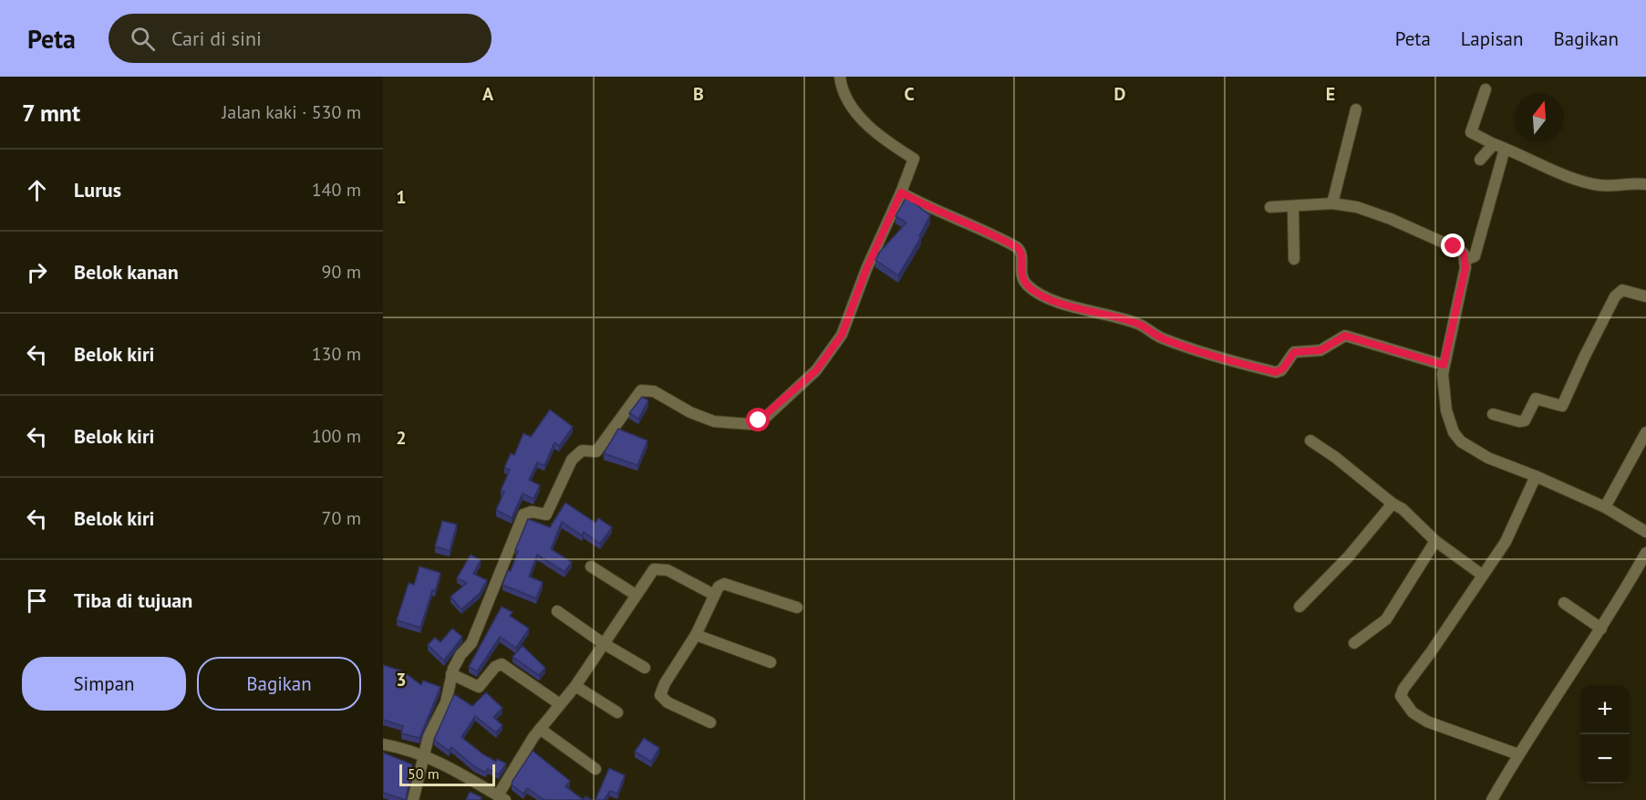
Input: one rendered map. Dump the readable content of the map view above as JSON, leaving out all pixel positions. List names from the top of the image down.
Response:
{
  "scale_bar": "50 m",
  "north": "top",
  "page": {
    "header": "Peta",
    "search": "Cari di sini",
    "nav": ["Peta", "Lapisan", "Bagikan"],
    "heading": ["7 mnt", "Jalan kaki · 530 m"],
    "list": [
      ["Lurus", "140 m"],
      ["Belok kanan", "90 m"],
      ["Belok kiri", "130 m"],
      ["Belok kiri", "100 m"],
      ["Belok kiri", "70 m"],
      "Tiba di tujuan"
    ],
    "buttons": ["Simpan", "Bagikan"],
    "map_buttons": ["+", "−"],
    "scale": "50 m"
  },
  "grid": {
    "columns": [
      "A",
      "B",
      "C",
      "D",
      "E"
    ],
    "rows": ["1", "2", "3"]
  }
}
